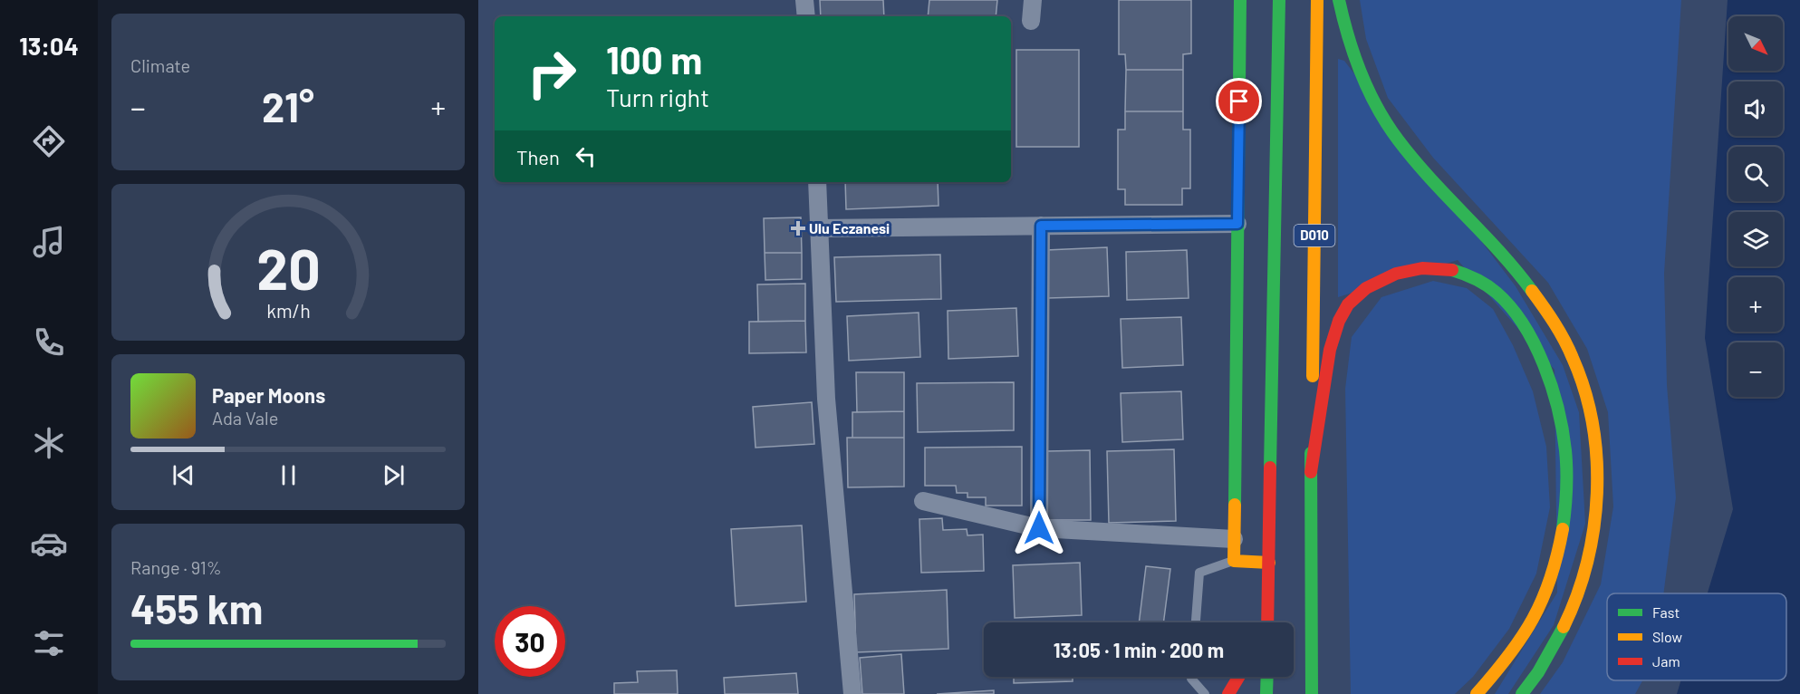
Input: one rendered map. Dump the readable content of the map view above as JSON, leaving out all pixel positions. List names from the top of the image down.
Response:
{
  "streets": {
    "main road": ["D010"]
  },
  "places": {
    "health": ["Ulu Eczanesi"]
  },
  "legend": ["Fast", "Slow", "Jam"],
  "north": "bottom right",
  "page": {
    "tabs": "13:04",
    "tile": [
      "Climate",
      ["Range · 91%", "455 km"]
    ],
    "map_buttons": ["+", "−"],
    "turn": ["100 m", "Turn right"],
    "heat": ["−", "21°", "+"],
    "then": "Then",
    "song": ["Paper Moons", "Ada Vale"],
    "limit": "30",
    "trip": "13:05 · 1 min · 200 m",
    "gauge": ["20", "km/h"]
  }
}
